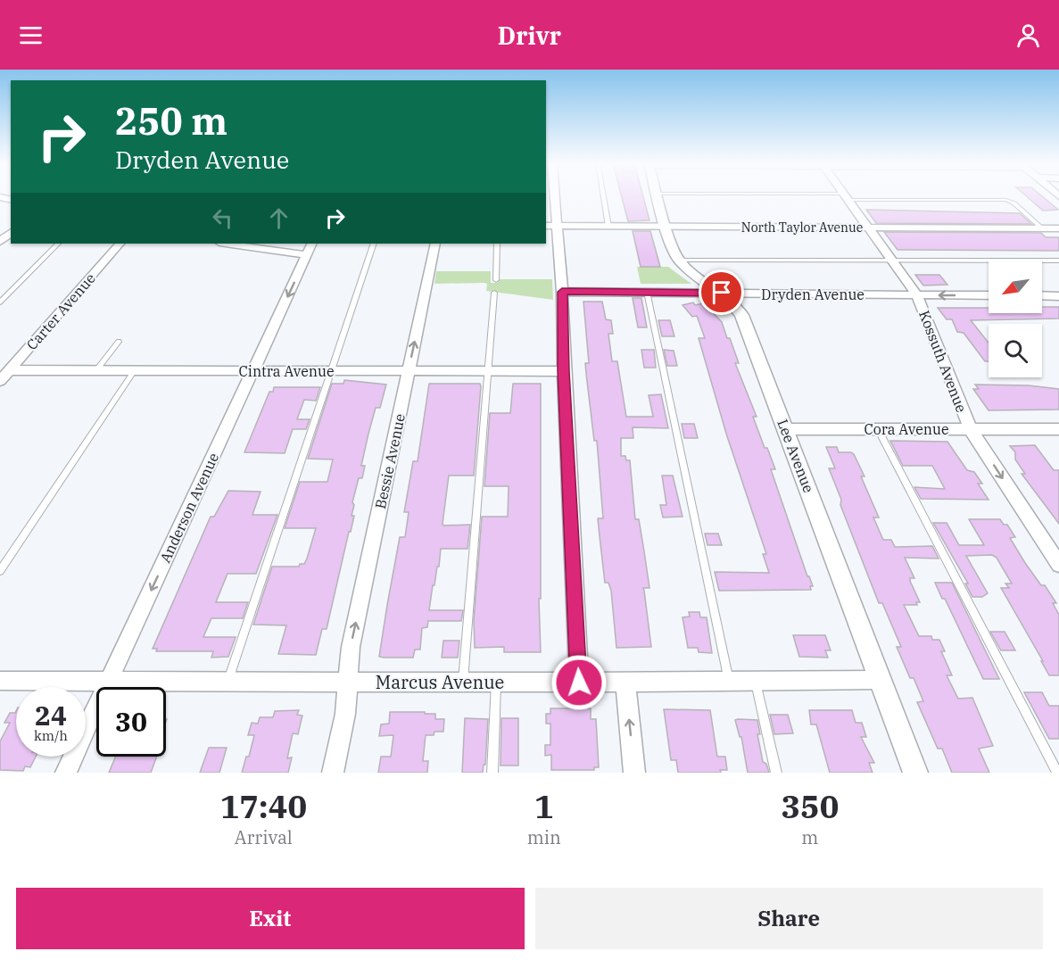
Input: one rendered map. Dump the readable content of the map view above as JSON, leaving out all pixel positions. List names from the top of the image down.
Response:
{
  "streets": {
    "street": [
      "North Taylor Avenue",
      "Dryden Avenue",
      "Carter Avenue",
      "Kossuth Avenue",
      "Cintra Avenue",
      "Cora Avenue",
      "Lee Avenue",
      "Bessie Avenue",
      "Anderson Avenue",
      "Marcus Avenue"
    ]
  },
  "crossings": [
    ["North Taylor Avenue", "Kossuth Avenue"],
    ["Dryden Avenue", "Kossuth Avenue"],
    ["Dryden Avenue", "Lee Avenue"],
    ["Carter Avenue", "Cintra Avenue"],
    ["Kossuth Avenue", "Cora Avenue"],
    ["Cintra Avenue", "Bessie Avenue"],
    ["Cintra Avenue", "Anderson Avenue"],
    ["Cora Avenue", "Lee Avenue"],
    ["Lee Avenue", "Marcus Avenue"],
    ["Bessie Avenue", "Marcus Avenue"],
    ["Anderson Avenue", "Marcus Avenue"]
  ],
  "one_way": ["Kossuth Avenue", "Bessie Avenue", "Anderson Avenue"],
  "north": "bottom left",
  "page": {
    "header": "Drivr",
    "turn": ["250 m", "Dryden Avenue"],
    "speed": "24 km/h",
    "limit": "30",
    "eta": [
      "17:40",
      "Arrival",
      "1",
      "min",
      "350",
      "m"
    ],
    "buttons": ["Exit", "Share"]
  }
}
